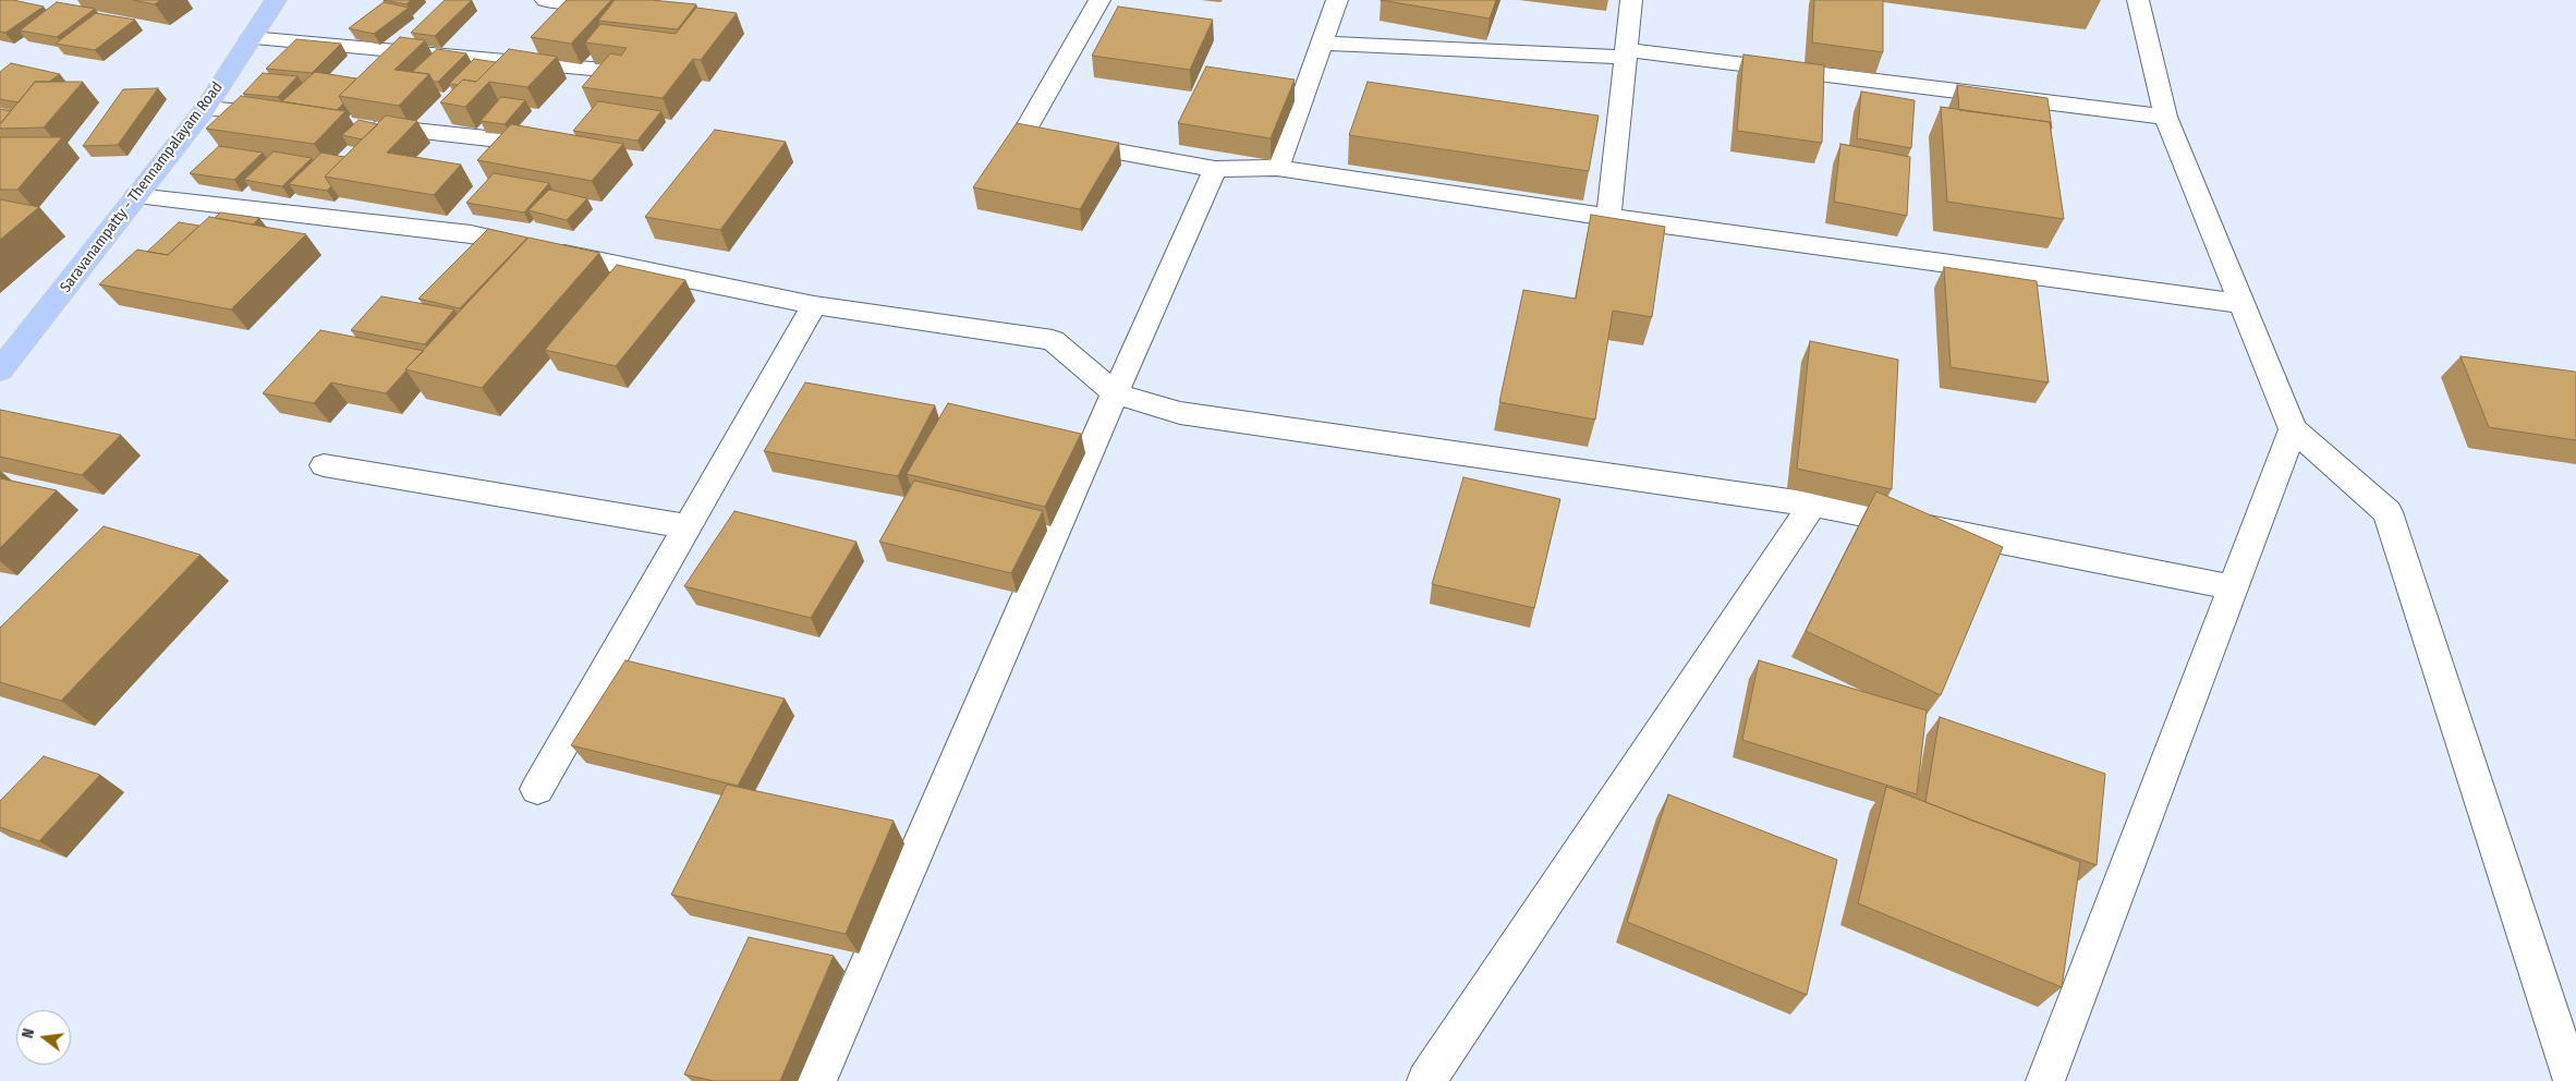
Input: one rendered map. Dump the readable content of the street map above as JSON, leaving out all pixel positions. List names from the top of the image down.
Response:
{
  "streets": {
    "main road": ["Saravanampatty - Thennampalayam Road"]
  },
  "north": "left"
}
